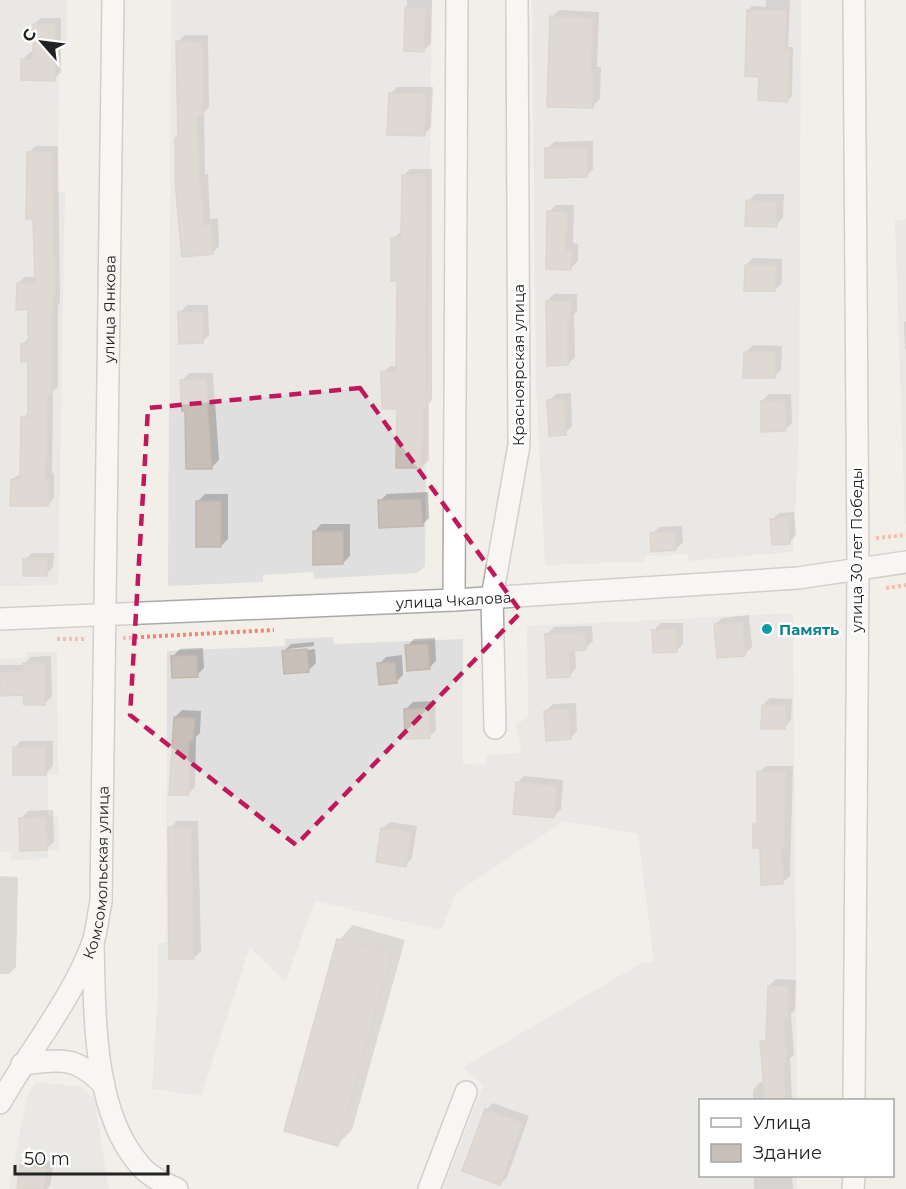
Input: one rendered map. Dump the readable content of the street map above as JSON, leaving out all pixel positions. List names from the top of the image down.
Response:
{
  "streets": {
    "street": [
      "улица Янкова",
      "Красноярская улица",
      "улица 30 лет Победы",
      "улица Чкалова",
      "Комсомольская улица"
    ]
  },
  "crossings": [
    ["улица Янкова", "улица Чкалова"],
    ["улица Янкова", "Комсомольская улица"],
    ["Красноярская улица", "улица Чкалова"],
    ["улица 30 лет Победы", "улица Чкалова"],
    ["улица Чкалова", "Комсомольская улица"]
  ],
  "places": ["Память"],
  "legend": ["Улица", "Здание"],
  "scale_bar": "50 m",
  "north": "top left"
}
